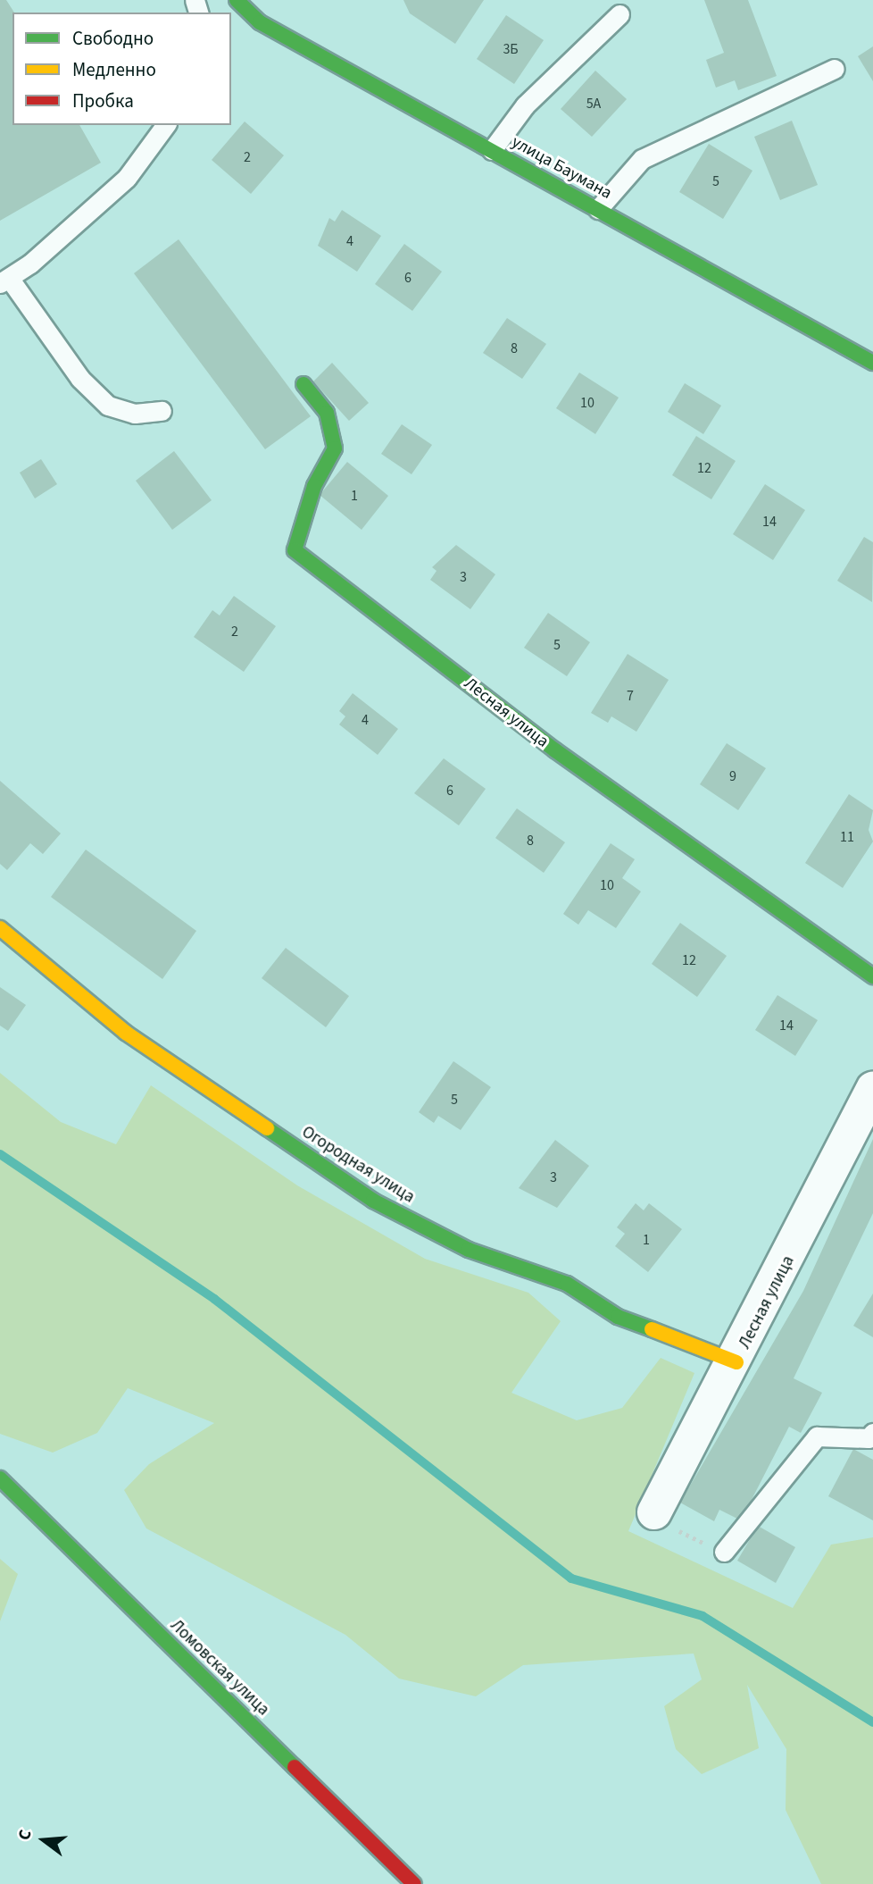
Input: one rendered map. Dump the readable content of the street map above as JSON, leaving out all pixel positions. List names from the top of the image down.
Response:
{
  "streets": {
    "street": [
      "улица Баумана",
      "Лесная улица",
      "Огородная улица",
      "Ломовская улица"
    ]
  },
  "crossings": [
    ["Лесная улица", "Огородная улица"]
  ],
  "house_numbers": [
    "3Б",
    "5А",
    "2",
    "5",
    "4",
    "6",
    "8",
    "10",
    "12",
    "1",
    "14",
    "3",
    "2",
    "5",
    "7",
    "4",
    "9",
    "6",
    "11",
    "8",
    "10",
    "12",
    "14",
    "5",
    "3",
    "1"
  ],
  "legend": ["Свободно", "Медленно", "Пробка"],
  "north": "left"
}
